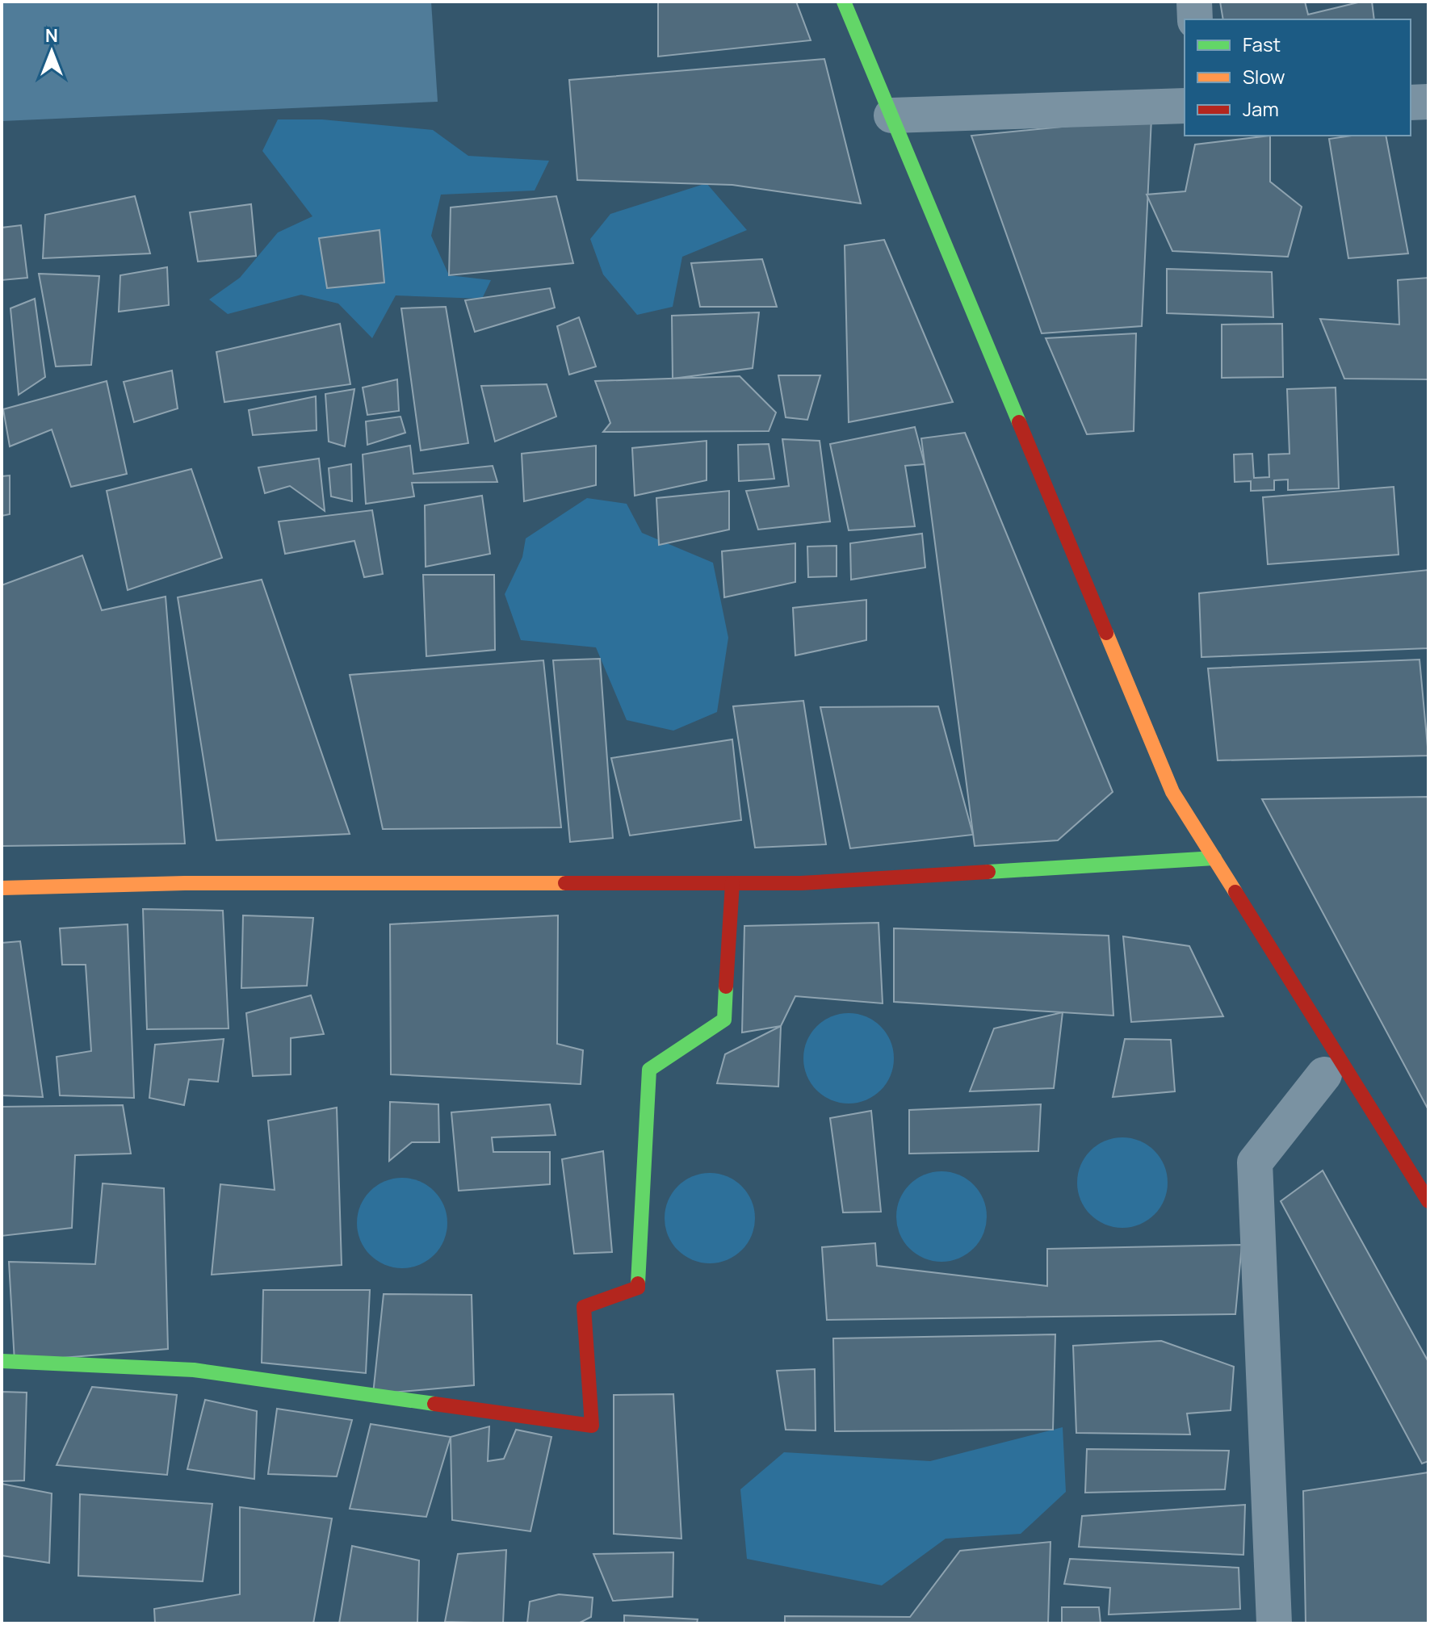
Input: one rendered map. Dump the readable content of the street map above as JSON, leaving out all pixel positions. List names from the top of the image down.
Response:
{
  "legend": ["Fast", "Slow", "Jam"],
  "north": "top"
}
